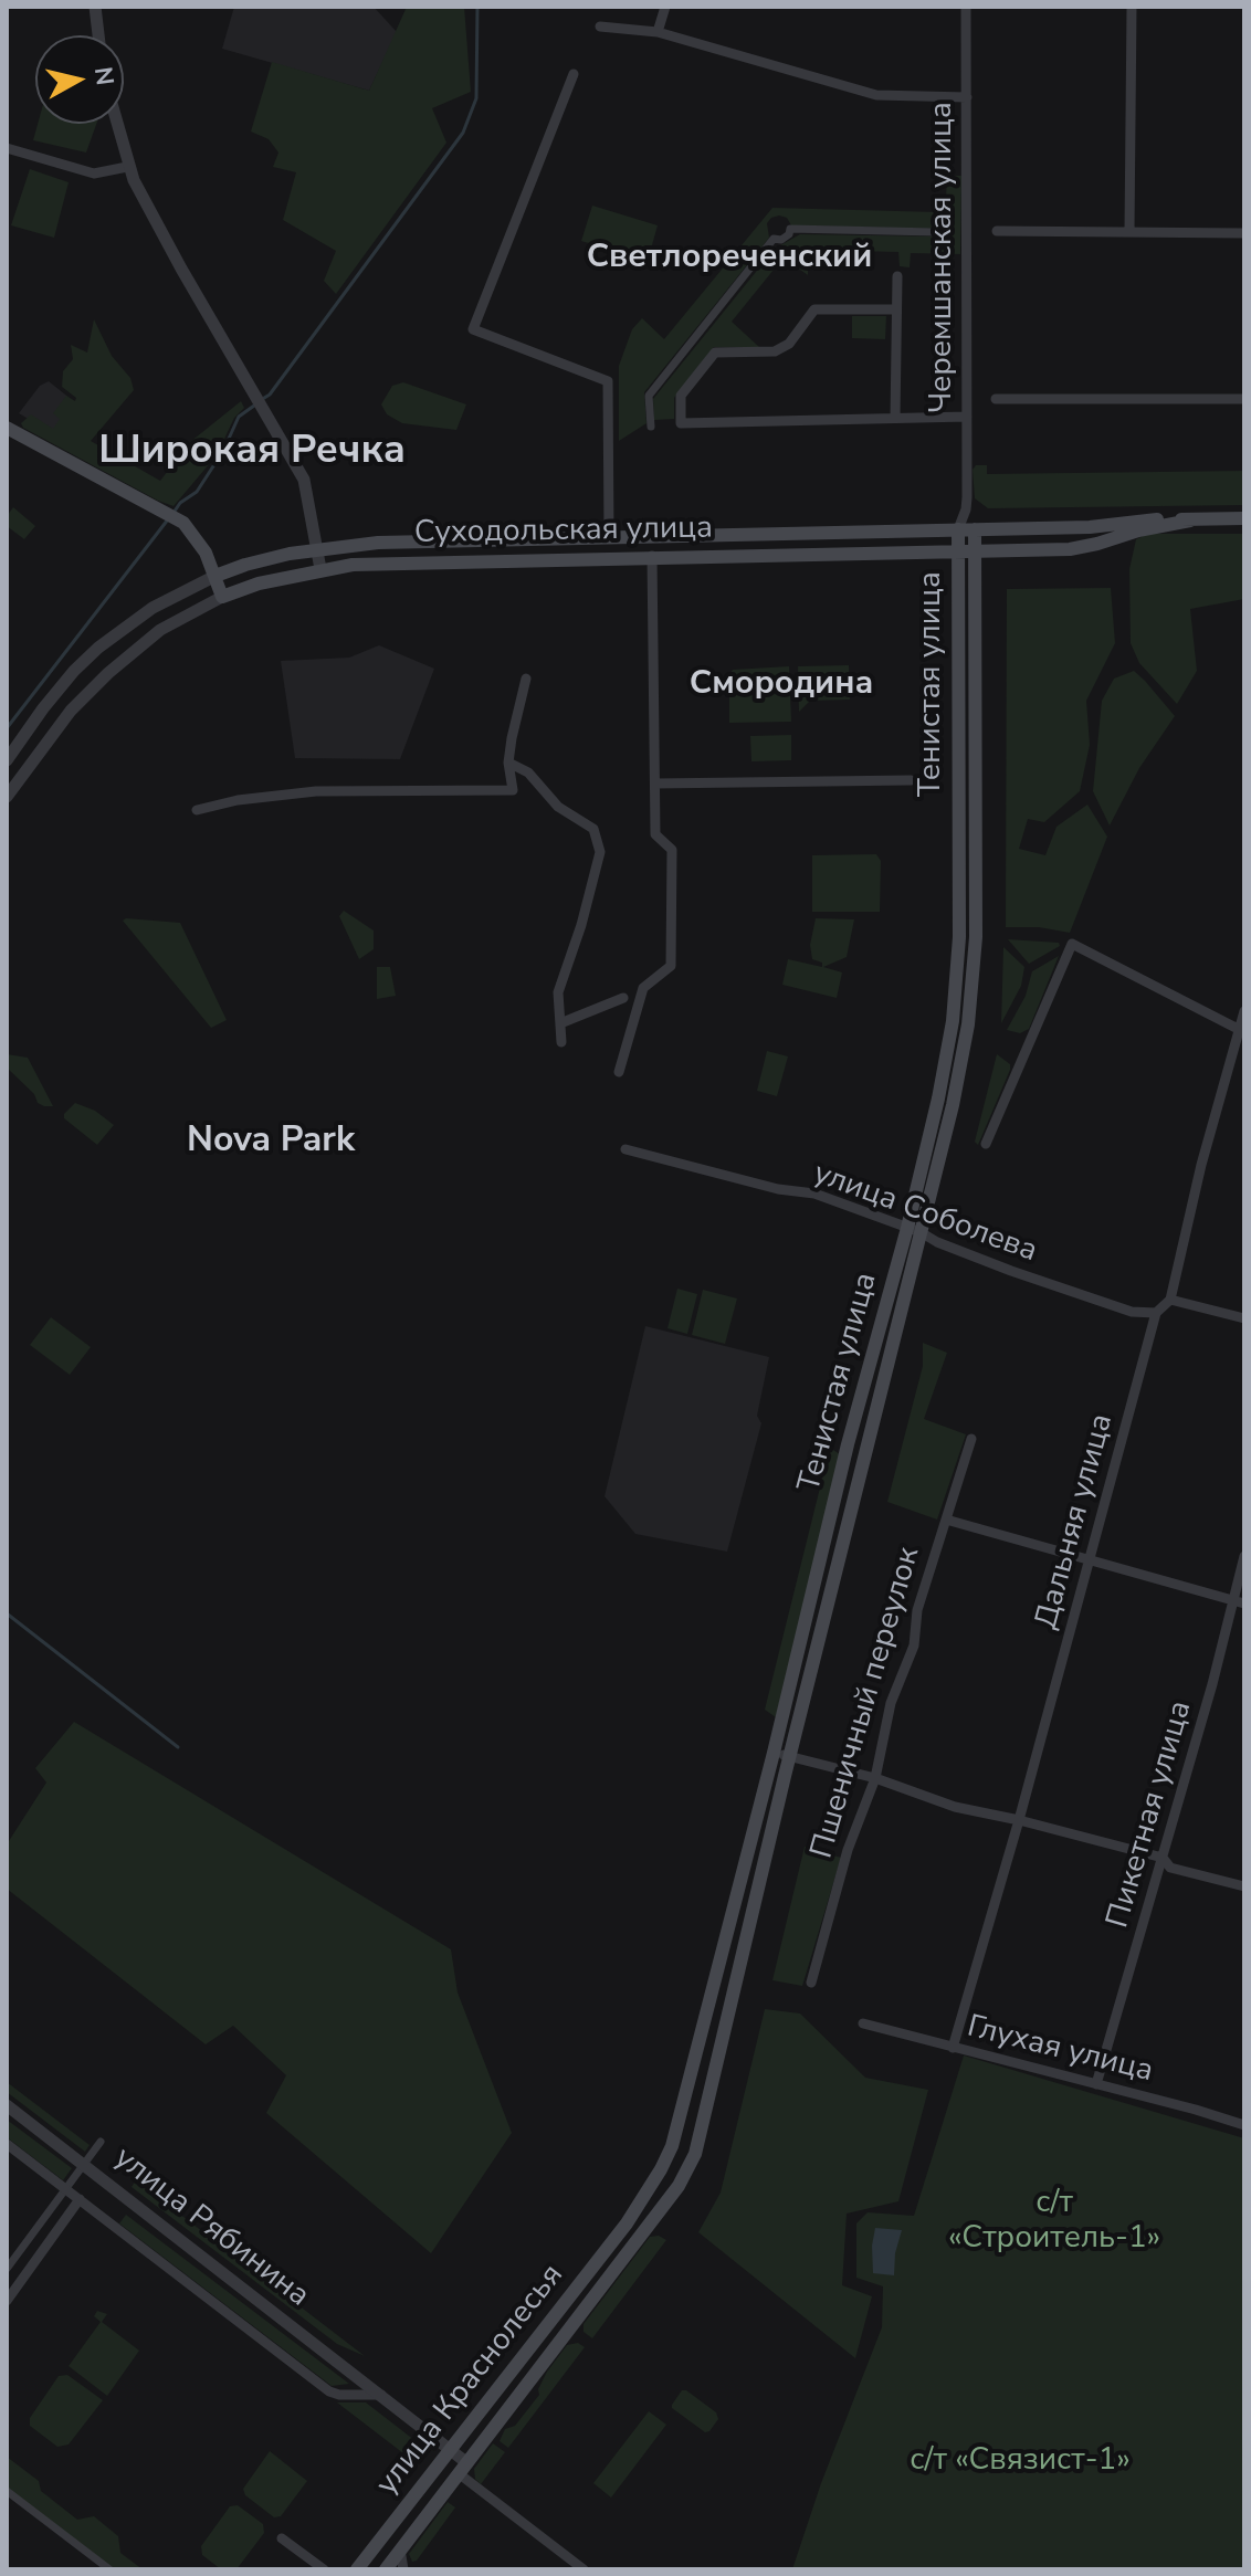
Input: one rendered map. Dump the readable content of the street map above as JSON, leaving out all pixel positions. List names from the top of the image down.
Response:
{
  "streets": {
    "main road": ["Суходольская улица", "Тенистая улица", "улица Краснолесья"],
    "street": [
      "Черемшанская улица",
      "улица Соболева",
      "Дальняя улица",
      "Пшеничный переулок",
      "Пикетная улица",
      "Глухая улица",
      "улица Рябинина"
    ]
  },
  "crossings": [
    ["Черемшанская улица", "Суходольская улица"],
    ["Черемшанская улица", "Тенистая улица"],
    ["Суходольская улица", "Тенистая улица"],
    ["Тенистая улица", "улица Соболева"],
    ["Тенистая улица", "улица Краснолесья"],
    ["улица Соболева", "Дальняя улица"],
    ["Дальняя улица", "Глухая улица"],
    ["Пикетная улица", "Глухая улица"],
    ["улица Рябинина", "улица Краснолесья"]
  ],
  "districts": [
    "Светлореченский",
    "Широкая Речка",
    "Смородина",
    "Nova Park"
  ],
  "parks": ["с/т «Строитель-1»", "с/т «Связист-1»"],
  "north": "right"
}
